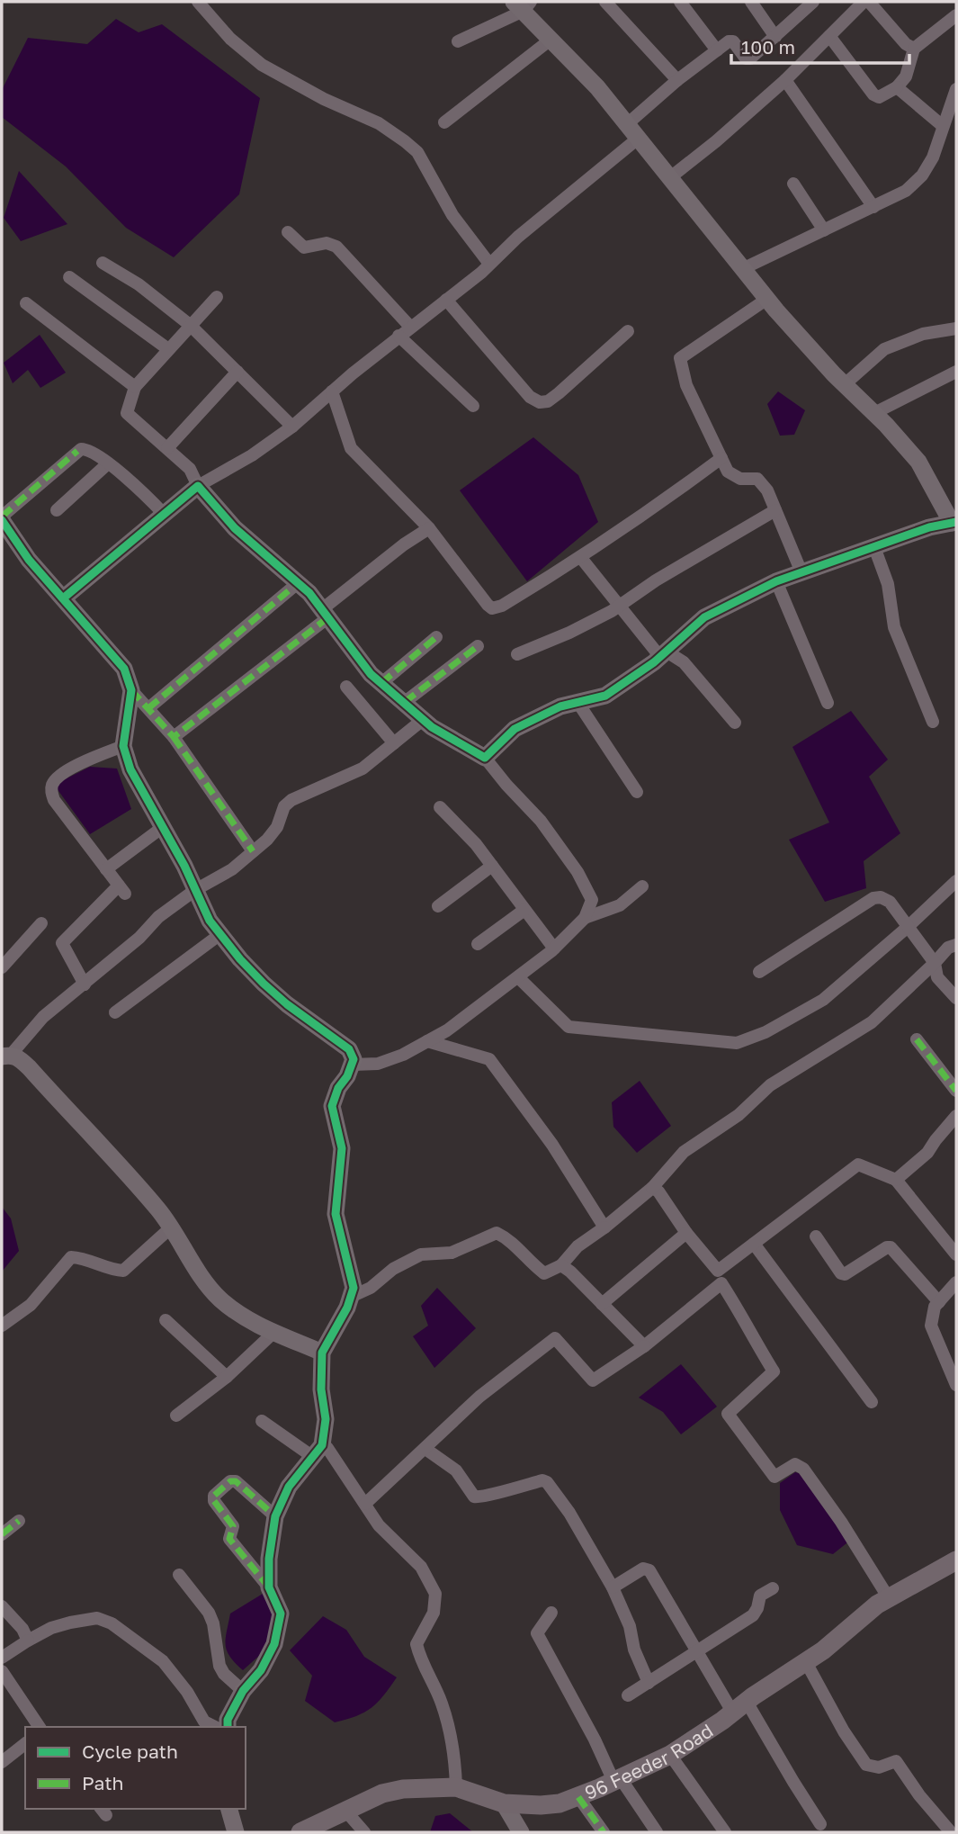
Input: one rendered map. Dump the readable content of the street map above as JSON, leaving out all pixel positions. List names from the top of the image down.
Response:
{
  "streets": {
    "main road": ["96 Feeder Road"]
  },
  "legend": ["Cycle path", "Path"],
  "scale_bar": "100 m"
}
